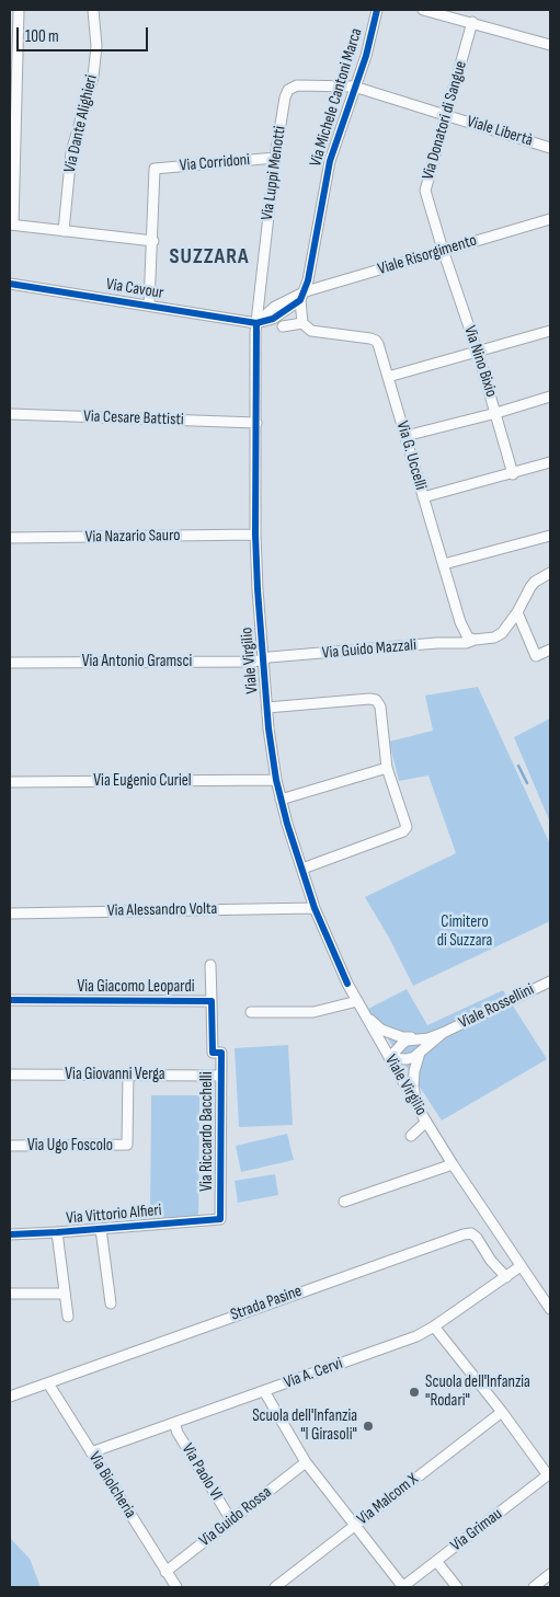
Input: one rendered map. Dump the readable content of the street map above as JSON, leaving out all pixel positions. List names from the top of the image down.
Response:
{
  "streets": {
    "street": [
      "Via Michele Cantoni Marca",
      "Via Donatori di Sangue",
      "Via Dante Alighieri",
      "Viale Libertà",
      "Via Corridoni",
      "Via Luppi Menotti",
      "Viale Risorgimento",
      "Via Cavour",
      "Via Nino Bixio",
      "Via Cesare Battisti",
      "Via G. Uccelli",
      "Via Nazario Sauro",
      "Via Guido Mazzali",
      "Viale Virgilio",
      "Via Antonio Gramsci",
      "Via Eugenio Curiel",
      "Via Alessandro Volta",
      "Via Giacomo Leopardi",
      "Viale Rossellini",
      "Via Giovanni Verga",
      "Via Riccardo Bacchelli",
      "Via Ugo Foscolo",
      "Via Vittorio Alfieri",
      "Strada Pasine",
      "Via A. Cervi",
      "Via Paolo VI",
      "Via Biolcheria",
      "Via Malcom X",
      "Via Guido Rossa",
      "Via Grimau"
    ]
  },
  "crossings": [
    ["Via Michele Cantoni Marca", "Viale Libertà"],
    ["Via Michele Cantoni Marca", "Via Luppi Menotti"],
    ["Via Michele Cantoni Marca", "Viale Risorgimento"],
    ["Via Michele Cantoni Marca", "Via G. Uccelli"],
    ["Via Donatori di Sangue", "Viale Libertà"],
    ["Via Donatori di Sangue", "Viale Risorgimento"],
    ["Via Donatori di Sangue", "Via Nino Bixio"],
    ["Viale Libertà", "Via Luppi Menotti"],
    ["Via Corridoni", "Via Luppi Menotti"],
    ["Via Luppi Menotti", "Viale Risorgimento"],
    ["Via Luppi Menotti", "Via Cavour"],
    ["Via Luppi Menotti", "Viale Virgilio"],
    ["Viale Risorgimento", "Via Cavour"],
    ["Viale Risorgimento", "Via Nino Bixio"],
    ["Viale Risorgimento", "Viale Virgilio"],
    ["Via Cavour", "Viale Virgilio"],
    ["Via Cesare Battisti", "Viale Virgilio"],
    ["Via G. Uccelli", "Via Guido Mazzali"],
    ["Via Nazario Sauro", "Viale Virgilio"],
    ["Via Guido Mazzali", "Viale Virgilio"],
    ["Via Guido Mazzali", "Via Antonio Gramsci"],
    ["Viale Virgilio", "Via Antonio Gramsci"],
    ["Viale Virgilio", "Via Eugenio Curiel"],
    ["Viale Virgilio", "Via Alessandro Volta"],
    ["Viale Virgilio", "Via A. Cervi"],
    ["Via Giacomo Leopardi", "Via Riccardo Bacchelli"],
    ["Via Giovanni Verga", "Via Riccardo Bacchelli"],
    ["Via Giovanni Verga", "Via Ugo Foscolo"],
    ["Via Riccardo Bacchelli", "Via Vittorio Alfieri"],
    ["Strada Pasine", "Via A. Cervi"],
    ["Strada Pasine", "Via Biolcheria"],
    ["Via A. Cervi", "Via Paolo VI"],
    ["Via A. Cervi", "Via Biolcheria"],
    ["Via Paolo VI", "Via Guido Rossa"],
    ["Via Biolcheria", "Via Guido Rossa"]
  ],
  "districts": ["SUZZARA"],
  "parks": ["Cimitero di Suzzara"],
  "places": ["Scuola dell'Infanzia \"Rodari\"", "Scuola dell'Infanzia \"I Girasoli\""],
  "scale_bar": "100 m"
}
